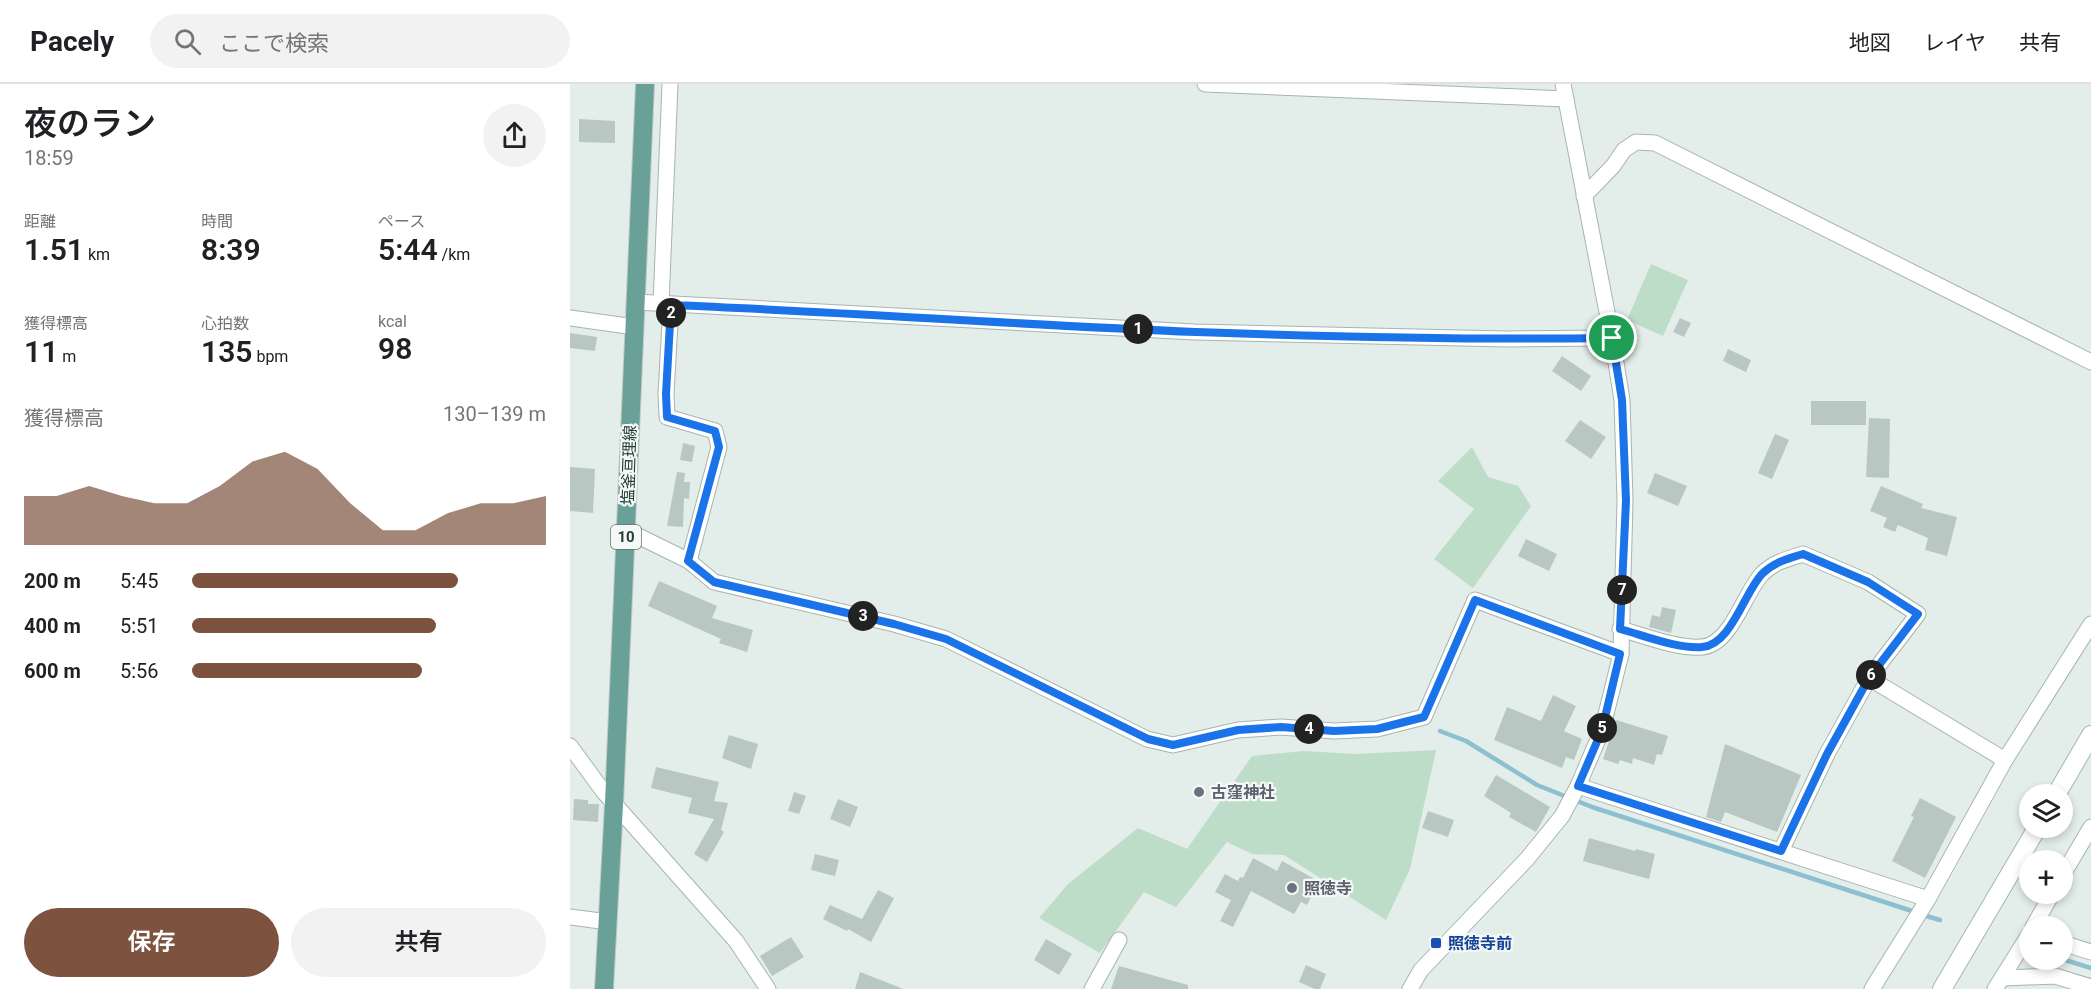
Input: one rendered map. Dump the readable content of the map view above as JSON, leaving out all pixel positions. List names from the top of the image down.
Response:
{
  "streets": {
    "main road": ["塩釜亘理線", "10"]
  },
  "places": {
    "other": ["古窪神社", "照徳寺"],
    "transit": ["照徳寺前"]
  },
  "page": {
    "header": "Pacely",
    "search": "ここで検索",
    "nav": ["地図", "レイヤ", "共有"],
    "heading": ["夜のラン", "18:59"],
    "stats": [
      ["距離", "1.51 km"],
      ["時間", "8:39"],
      ["ペース", "5:44 /km"],
      ["獲得標高", "11 m"],
      ["心拍数", "135 bpm"],
      ["kcal", "98"]
    ],
    "pins": [
      "2",
      "1",
      "7",
      "3",
      "6",
      "5",
      "4"
    ],
    "chart": ["獲得標高", "130–139 m"],
    "list": [
      {
        "name": "200 m",
        "note": "5:45"
      },
      {
        "name": "400 m",
        "note": "5:51"
      },
      {
        "name": "600 m",
        "note": "5:56"
      }
    ],
    "map_buttons": ["+", "−"],
    "buttons": ["保存", "共有"]
  }
}
